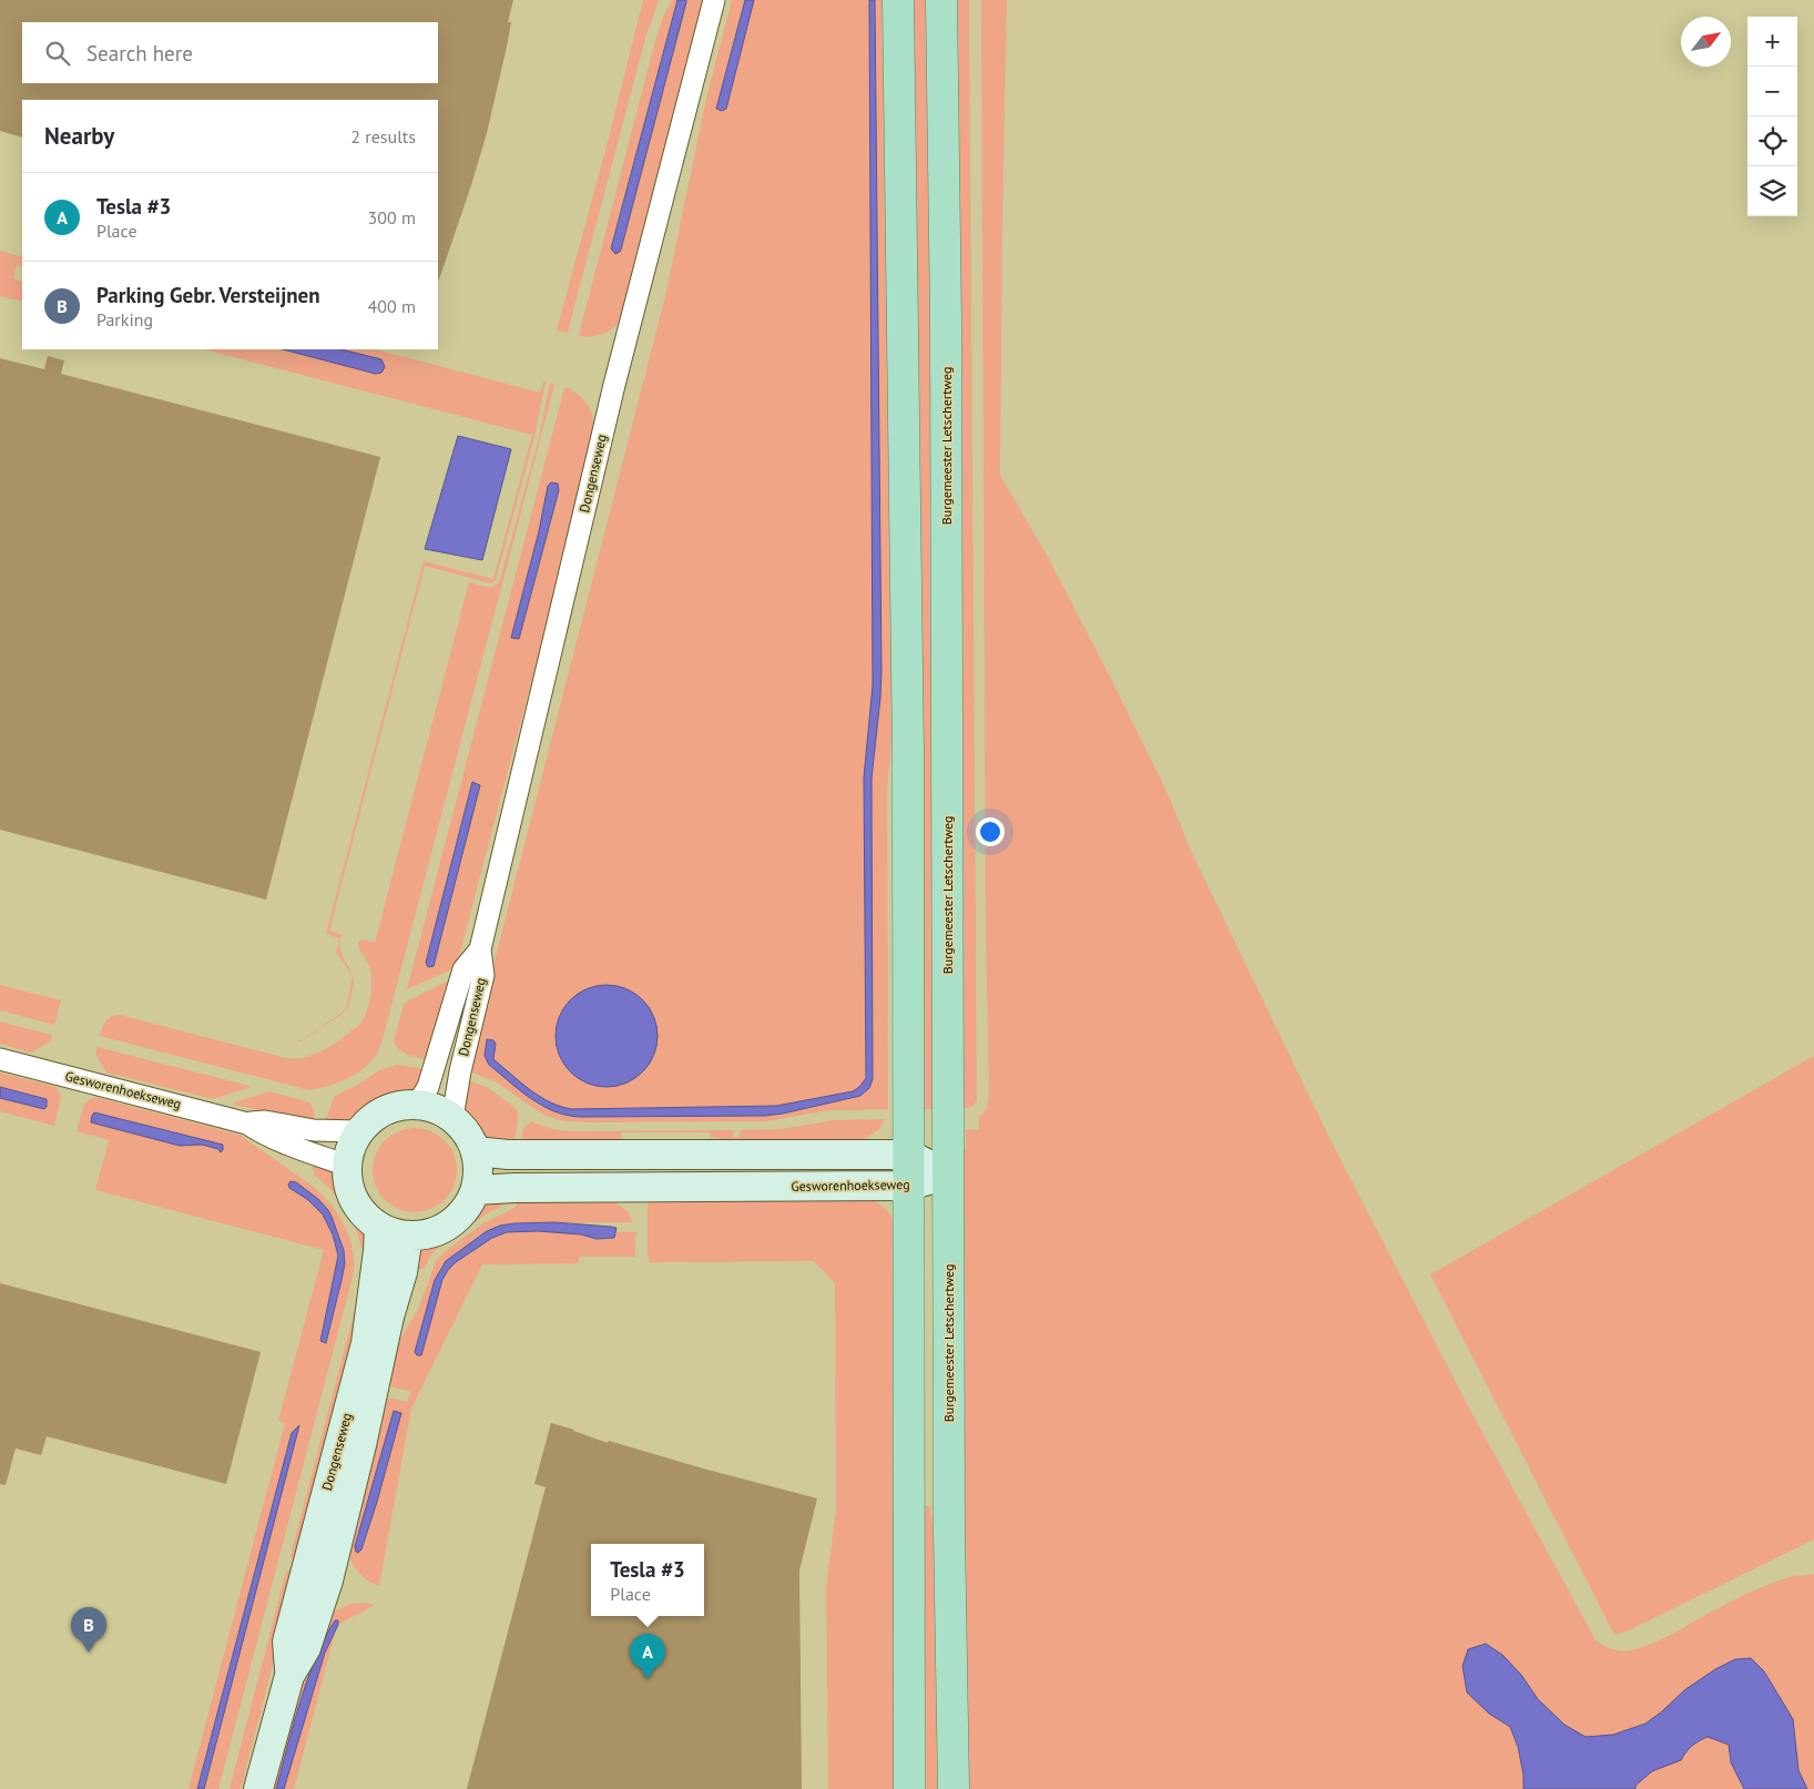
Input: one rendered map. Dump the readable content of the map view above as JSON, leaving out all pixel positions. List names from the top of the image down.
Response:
{
  "streets": {
    "main road": ["Burgemeester Letschertweg"],
    "street": ["Dongenseweg", "Gesworenhoekseweg"]
  },
  "crossings": [
    ["Burgemeester Letschertweg", "Gesworenhoekseweg"],
    ["Dongenseweg", "Gesworenhoekseweg"]
  ],
  "north": "top right",
  "page": {
    "map_buttons": ["+", "−"],
    "search": "Search here",
    "heading": ["Nearby", "2 results"],
    "list": [
      {
        "mark": "A",
        "name": "Tesla #3",
        "note": "Place",
        "value": "300 m"
      },
      {
        "mark": "B",
        "name": "Parking Gebr. Versteijnen",
        "note": "Parking",
        "value": "400 m"
      }
    ],
    "popup": ["Tesla #3", "Place"],
    "pins": ["B", "A"]
  }
}
